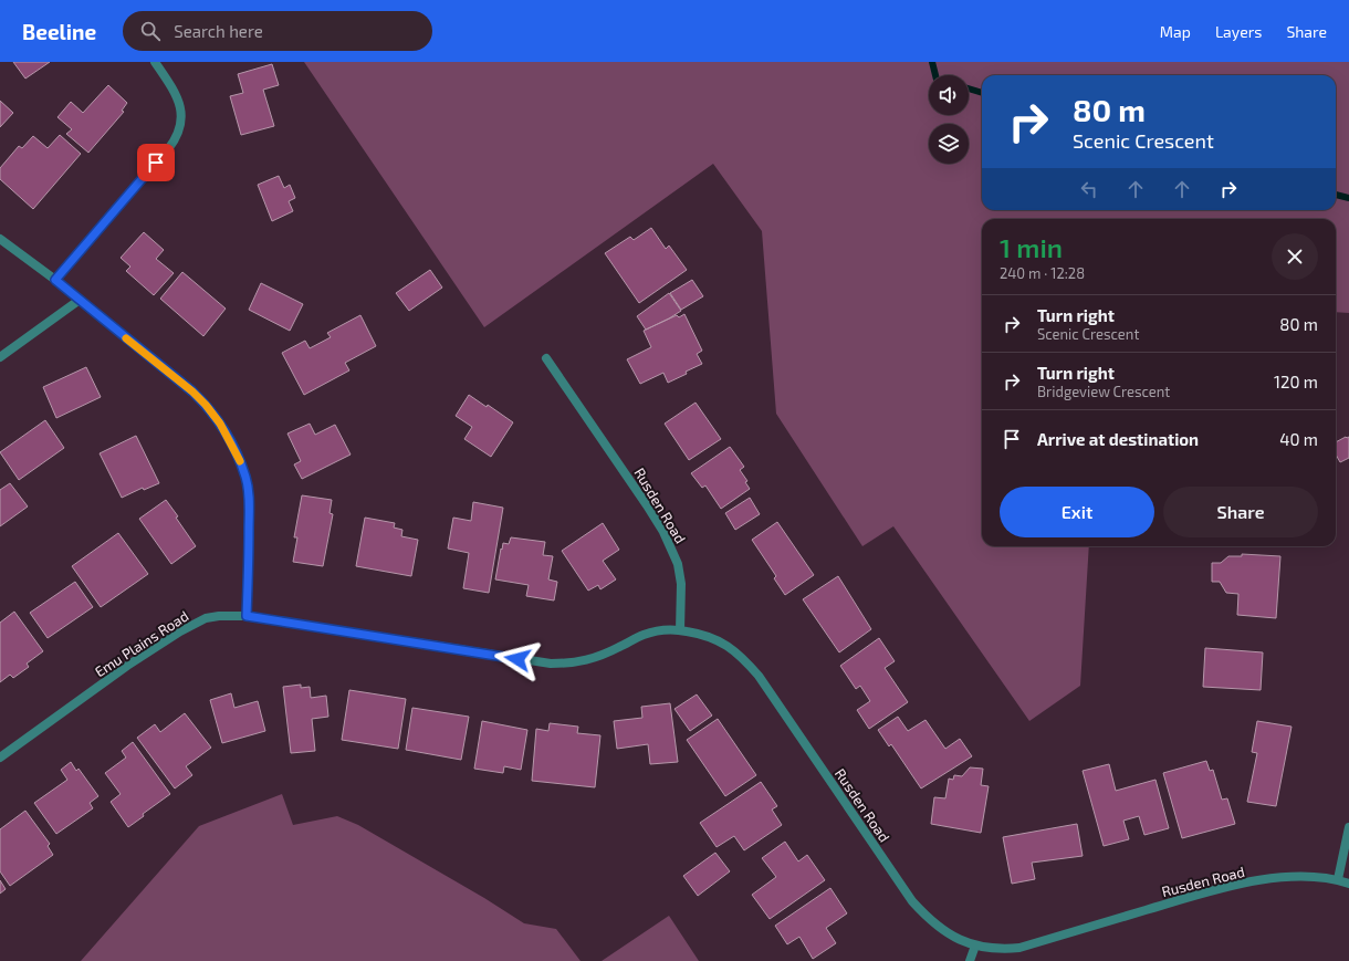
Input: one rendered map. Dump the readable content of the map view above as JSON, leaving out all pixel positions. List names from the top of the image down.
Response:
{
  "streets": {
    "street": ["Rusden Road", "Emu Plains Road"]
  },
  "crossings": [
    ["Rusden Road", "Emu Plains Road"]
  ],
  "page": {
    "header": "Beeline",
    "search": "Search here",
    "nav": ["Map", "Layers", "Share"],
    "turn": ["80 m", "Scenic Crescent"],
    "heading": ["1 min", "240 m · 12:28"],
    "list": [
      {
        "name": "Turn right",
        "note": "Scenic Crescent",
        "value": "80 m"
      },
      {
        "name": "Turn right",
        "note": "Bridgeview Crescent",
        "value": "120 m"
      },
      {
        "name": "Arrive at destination",
        "value": "40 m"
      }
    ],
    "buttons": ["Exit", "Share"]
  }
}
